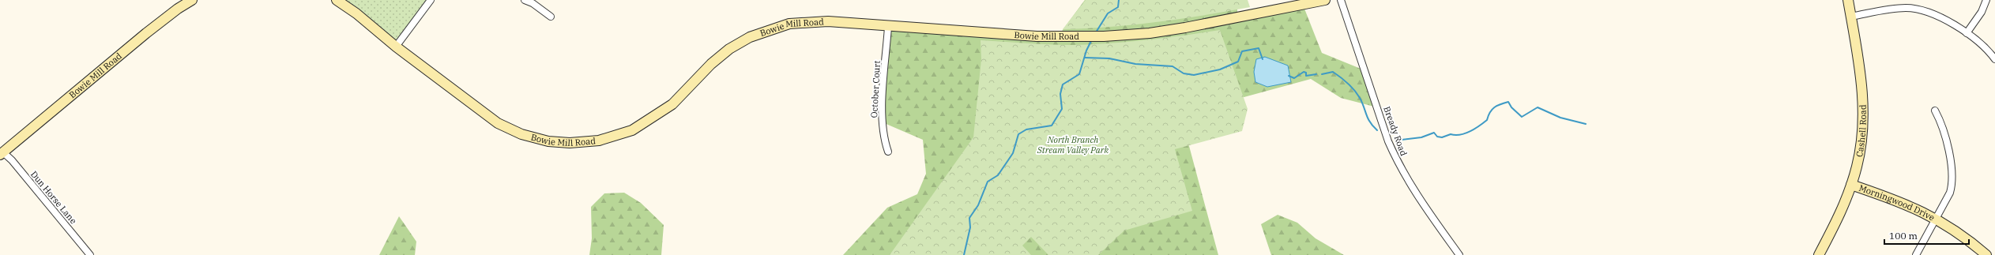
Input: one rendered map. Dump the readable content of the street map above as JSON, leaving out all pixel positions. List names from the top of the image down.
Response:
{
  "streets": {
    "street": [
      "Bowie Mill Road",
      "October Court",
      "Bready Road",
      "Cashell Road",
      "Dun Horse Lane",
      "Morningwood Drive"
    ]
  },
  "crossings": [
    ["Bowie Mill Road", "October Court"],
    ["Bowie Mill Road", "Dun Horse Lane"],
    ["Cashell Road", "Morningwood Drive"]
  ],
  "parks": ["North Branch Stream Valley Park"],
  "scale_bar": "100 m"
}
